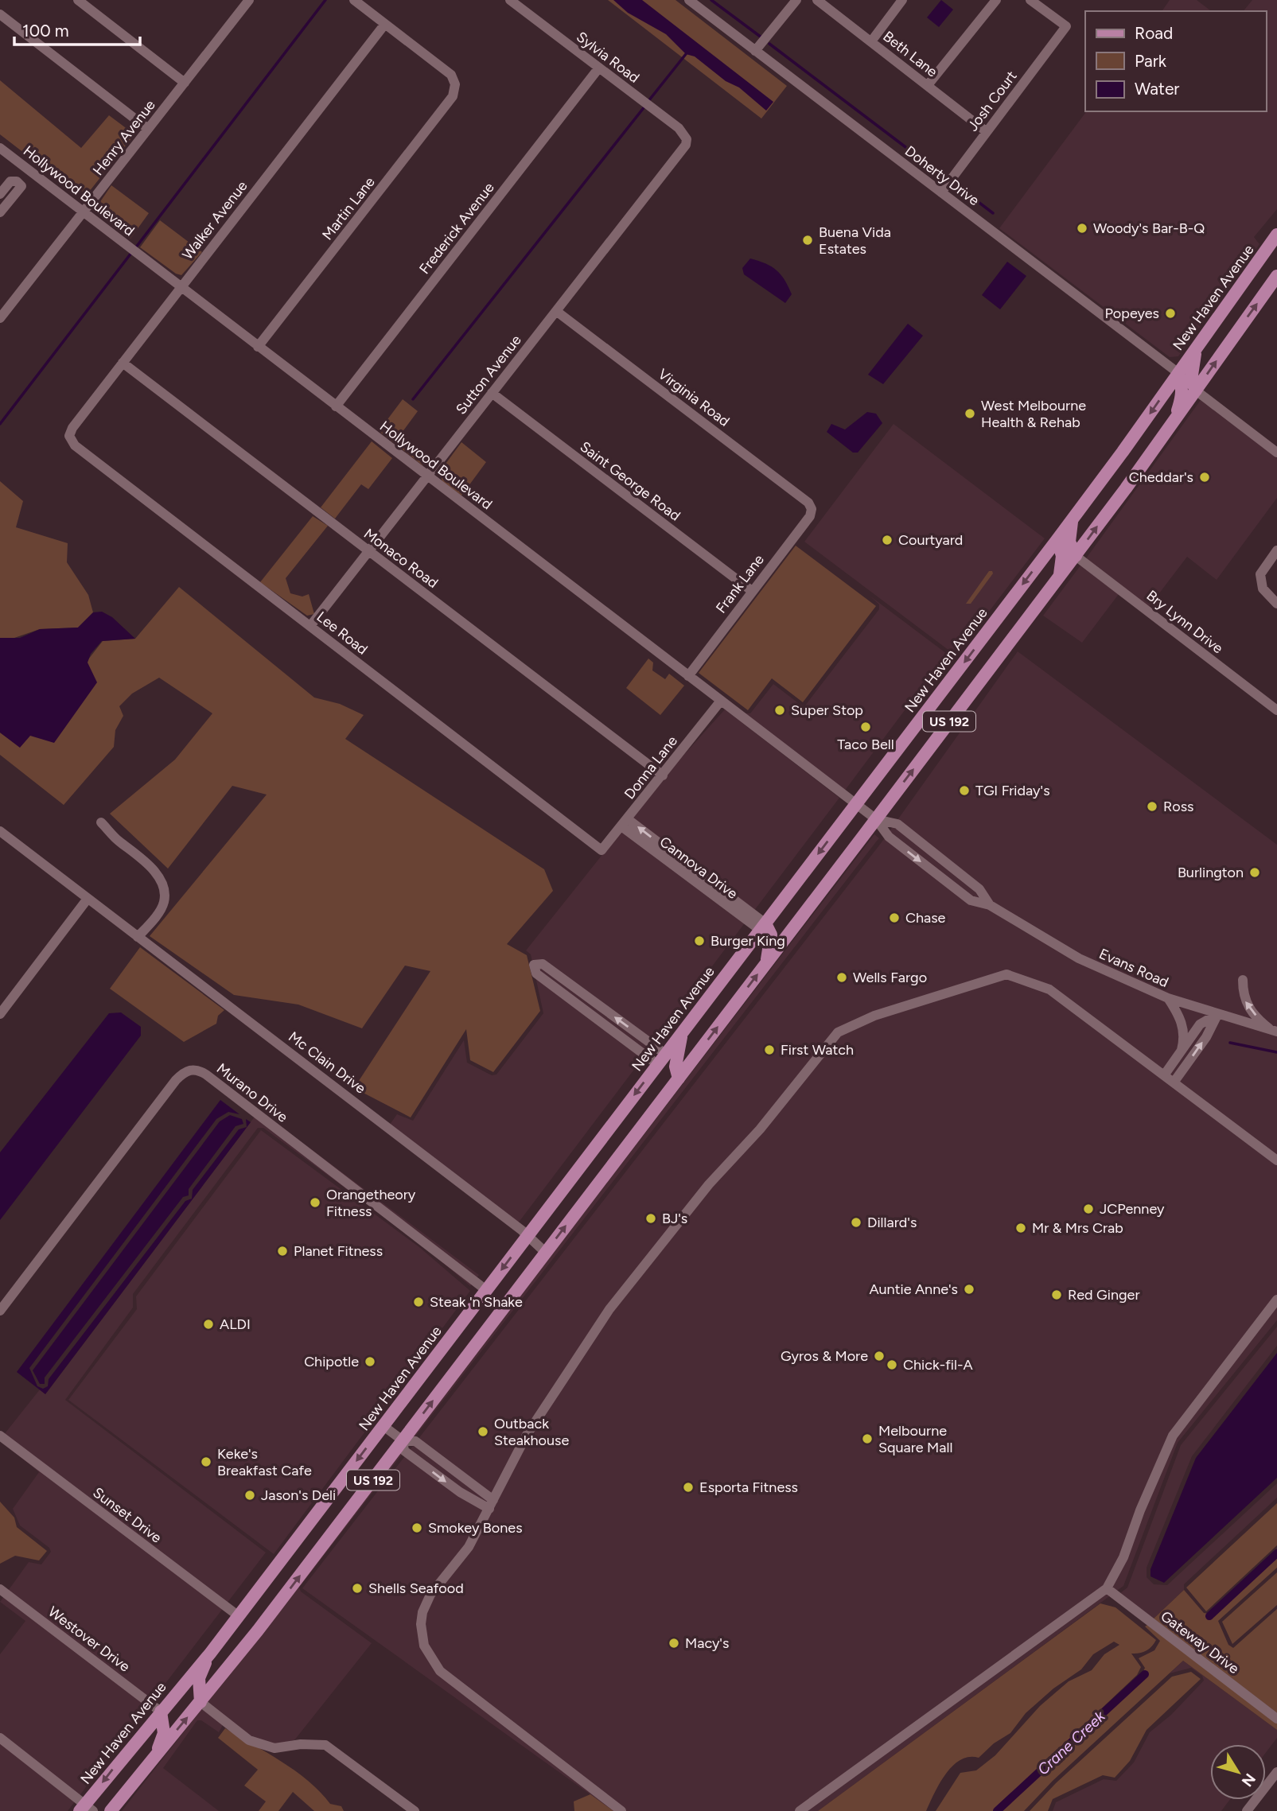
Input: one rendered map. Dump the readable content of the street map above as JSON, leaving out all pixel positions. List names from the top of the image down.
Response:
{
  "streets": {
    "main road": ["New Haven Avenue", "US 192"],
    "street": [
      "Beth Lane",
      "Sylvia Road",
      "Josh Court",
      "Henry Avenue",
      "Doherty Drive",
      "Hollywood Boulevard",
      "Martin Lane",
      "Walker Avenue",
      "Frederick Avenue",
      "Sutton Avenue",
      "Virginia Road",
      "Saint George Road",
      "Monaco Road",
      "Frank Lane",
      "Bry Lynn Drive",
      "Lee Road",
      "Donna Lane",
      "Cannova Drive",
      "Evans Road",
      "Mc Clain Drive",
      "Murano Drive",
      "Sunset Drive",
      "Westover Drive",
      "Gateway Drive"
    ]
  },
  "crossings": [
    ["Beth Lane", "Josh Court"],
    ["Sylvia Road", "Frederick Avenue"],
    ["Sylvia Road", "Sutton Avenue"],
    ["Josh Court", "Doherty Drive"],
    ["Henry Avenue", "Hollywood Boulevard"],
    ["Doherty Drive", "New Haven Avenue"],
    ["Hollywood Boulevard", "Martin Lane"],
    ["Hollywood Boulevard", "Walker Avenue"],
    ["Hollywood Boulevard", "Frederick Avenue"],
    ["Hollywood Boulevard", "New Haven Avenue"],
    ["Hollywood Boulevard", "Sutton Avenue"],
    ["Hollywood Boulevard", "Frank Lane"],
    ["Hollywood Boulevard", "Donna Lane"],
    ["Hollywood Boulevard", "Evans Road"],
    ["Martin Lane", "Walker Avenue"],
    ["Walker Avenue", "Monaco Road"],
    ["Walker Avenue", "Lee Road"],
    ["New Haven Avenue", "Cannova Drive"],
    ["New Haven Avenue", "Evans Road"],
    ["New Haven Avenue", "Mc Clain Drive"],
    ["New Haven Avenue", "Murano Drive"],
    ["New Haven Avenue", "Sunset Drive"],
    ["New Haven Avenue", "Westover Drive"],
    ["Sutton Avenue", "Virginia Road"],
    ["Sutton Avenue", "Saint George Road"],
    ["Sutton Avenue", "Monaco Road"],
    ["Sutton Avenue", "Lee Road"],
    ["Virginia Road", "Frank Lane"],
    ["Saint George Road", "Frank Lane"],
    ["Monaco Road", "Donna Lane"],
    ["Bry Lynn Drive", "US 192"],
    ["Lee Road", "Donna Lane"],
    ["US 192", "Evans Road"],
    ["US 192", "Mc Clain Drive"],
    ["Donna Lane", "Cannova Drive"]
  ],
  "water": ["Crane Creek"],
  "places": [
    "Woody's Bar-B-Q",
    "Buena Vida Estates",
    "Popeyes",
    "West Melbourne Health & Rehab",
    "Cheddar's",
    "Courtyard",
    "Super Stop",
    "Taco Bell",
    "TGI Friday's",
    "Ross",
    "Burlington",
    "Chase",
    "Burger King",
    "Wells Fargo",
    "First Watch",
    "Orangetheory Fitness",
    "JCPenney",
    "BJ's",
    "Dillard's",
    "Mr & Mrs Crab",
    "Planet Fitness",
    "Auntie Anne's",
    "Red Ginger",
    "Steak 'n Shake",
    "ALDI",
    "Gyros & More",
    "Chipotle",
    "Chick-fil-A",
    "Outback Steakhouse",
    "Melbourne Square Mall",
    "Keke's Breakfast Cafe",
    "Esporta Fitness",
    "Jason's Deli",
    "Smokey Bones",
    "Shells Seafood",
    "Macy's"
  ],
  "legend": ["Road", "Park", "Water"],
  "scale_bar": "100 m",
  "north": "bottom right"
}
